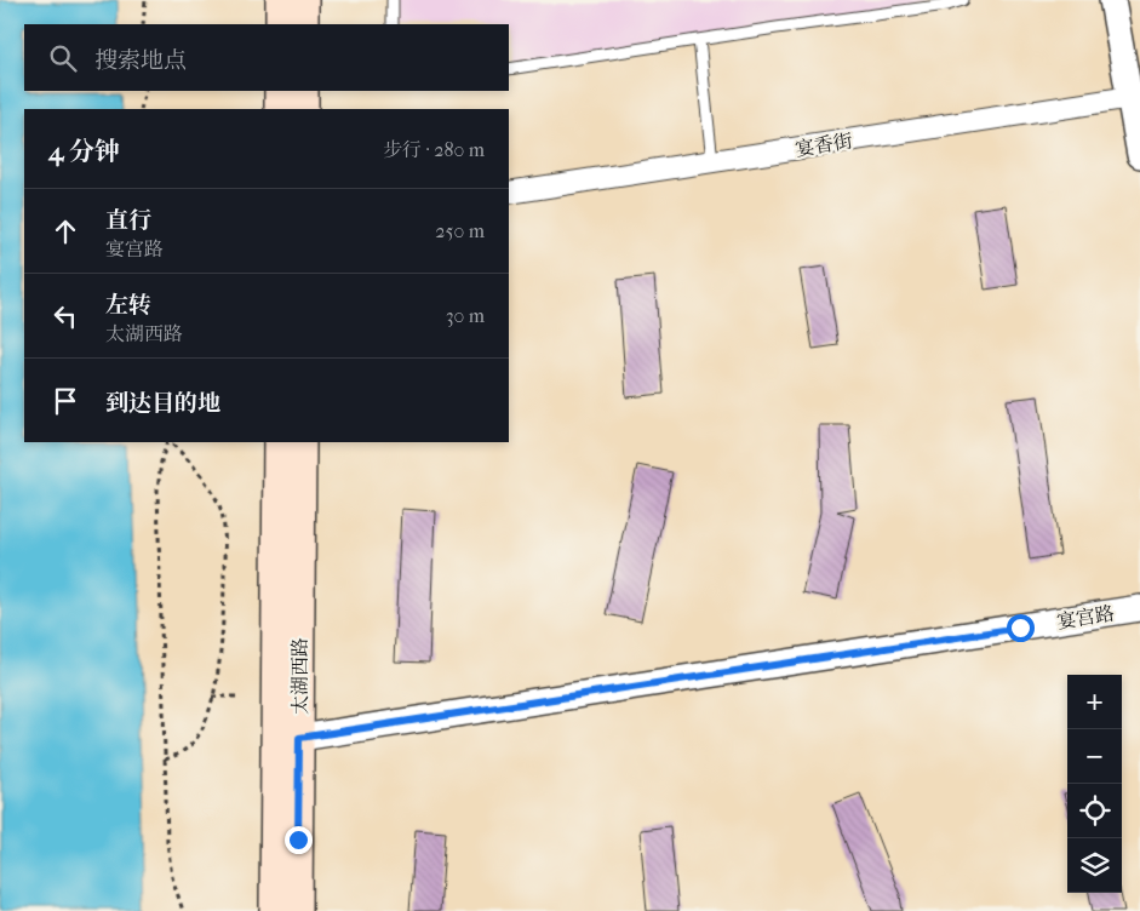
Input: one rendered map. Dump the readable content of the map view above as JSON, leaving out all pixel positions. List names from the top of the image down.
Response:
{
  "streets": {
    "main road": ["太湖西路"],
    "street": ["宴香街", "宴宫路"]
  },
  "crossings": [
    ["宴宫路", "太湖西路"]
  ],
  "page": {
    "search": "搜索地点",
    "heading": ["4 分钟", "步行 · 280 m"],
    "list": [
      ["直行", "宴宫路", "250 m"],
      ["左转", "太湖西路", "30 m"],
      "到达目的地"
    ],
    "map_buttons": ["+", "−"]
  }
}
